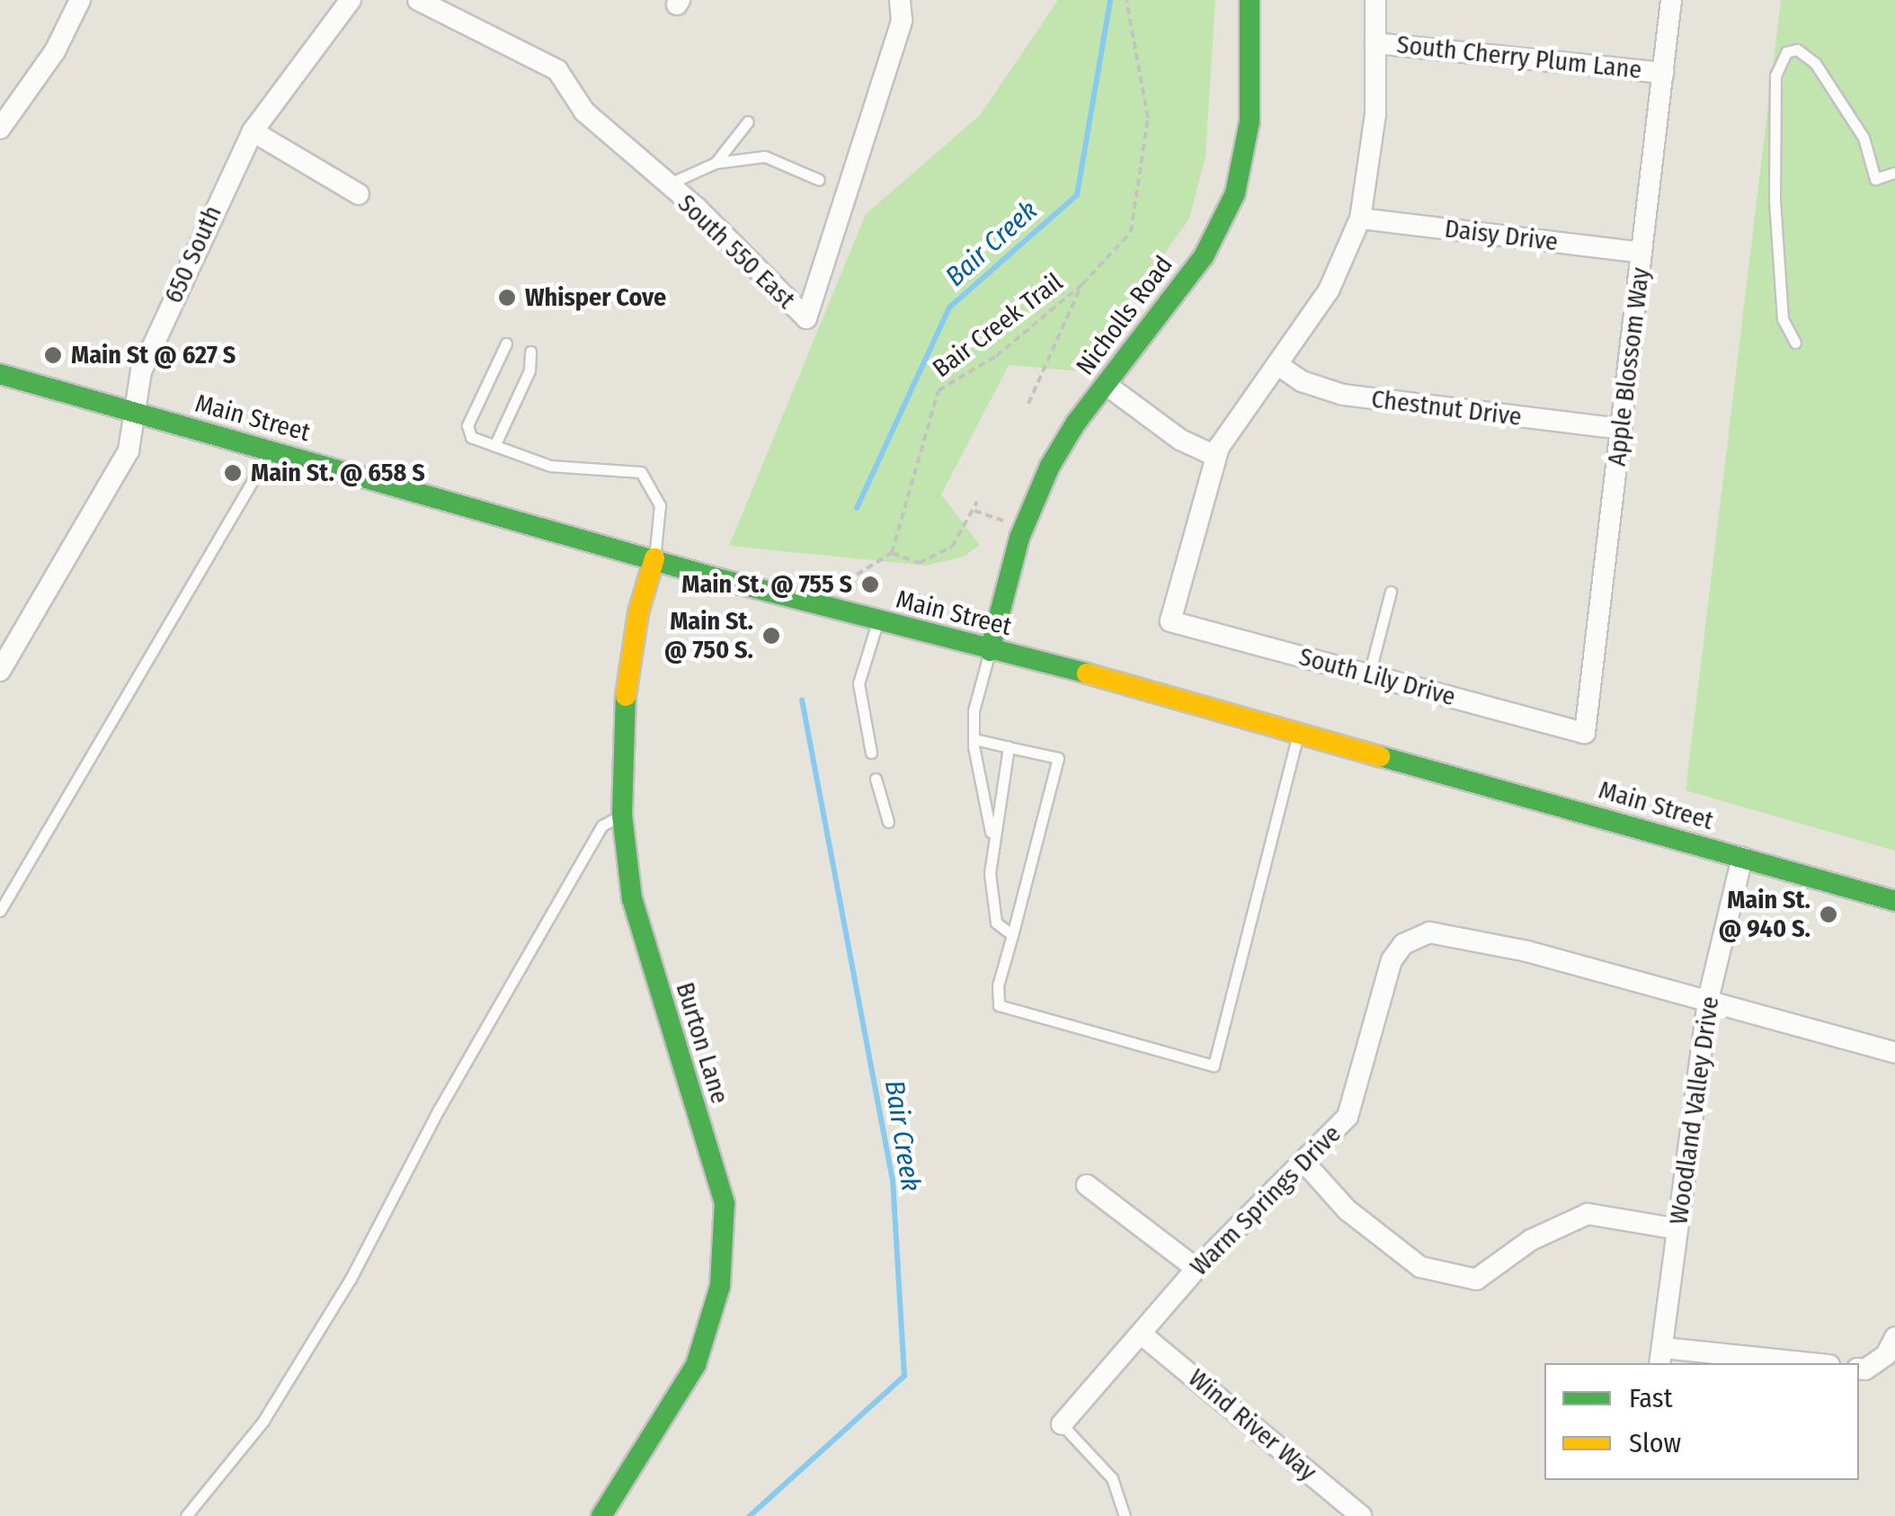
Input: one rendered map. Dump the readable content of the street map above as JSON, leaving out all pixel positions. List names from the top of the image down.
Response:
{
  "streets": {
    "main road": ["Nicholls Road", "Main Street", "Burton Lane"],
    "street": [
      "South Cherry Plum Lane",
      "Daisy Drive",
      "South 550 East",
      "650 South",
      "Apple Blossom Way",
      "Chestnut Drive",
      "South Lily Drive",
      "Woodland Valley Drive",
      "Warm Springs Drive",
      "Wind River Way"
    ],
    "path": ["Bair Creek Trail"]
  },
  "crossings": [
    ["South Cherry Plum Lane", "Apple Blossom Way"],
    ["Daisy Drive", "Apple Blossom Way"],
    ["650 South", "Main Street"],
    ["Nicholls Road", "Main Street"],
    ["Apple Blossom Way", "Chestnut Drive"],
    ["Apple Blossom Way", "South Lily Drive"],
    ["Main Street", "Burton Lane"],
    ["Main Street", "Woodland Valley Drive"],
    ["Woodland Valley Drive", "Warm Springs Drive"],
    ["Warm Springs Drive", "Wind River Way"]
  ],
  "water": ["Bair Creek"],
  "places": [
    "Whisper Cove",
    "Main St @ 627 S",
    "Main St. @ 658 S",
    "Main St. @ 755 S",
    "Main St. @ 750 S.",
    "Main St. @ 940 S."
  ],
  "legend": ["Fast", "Slow"]
}
